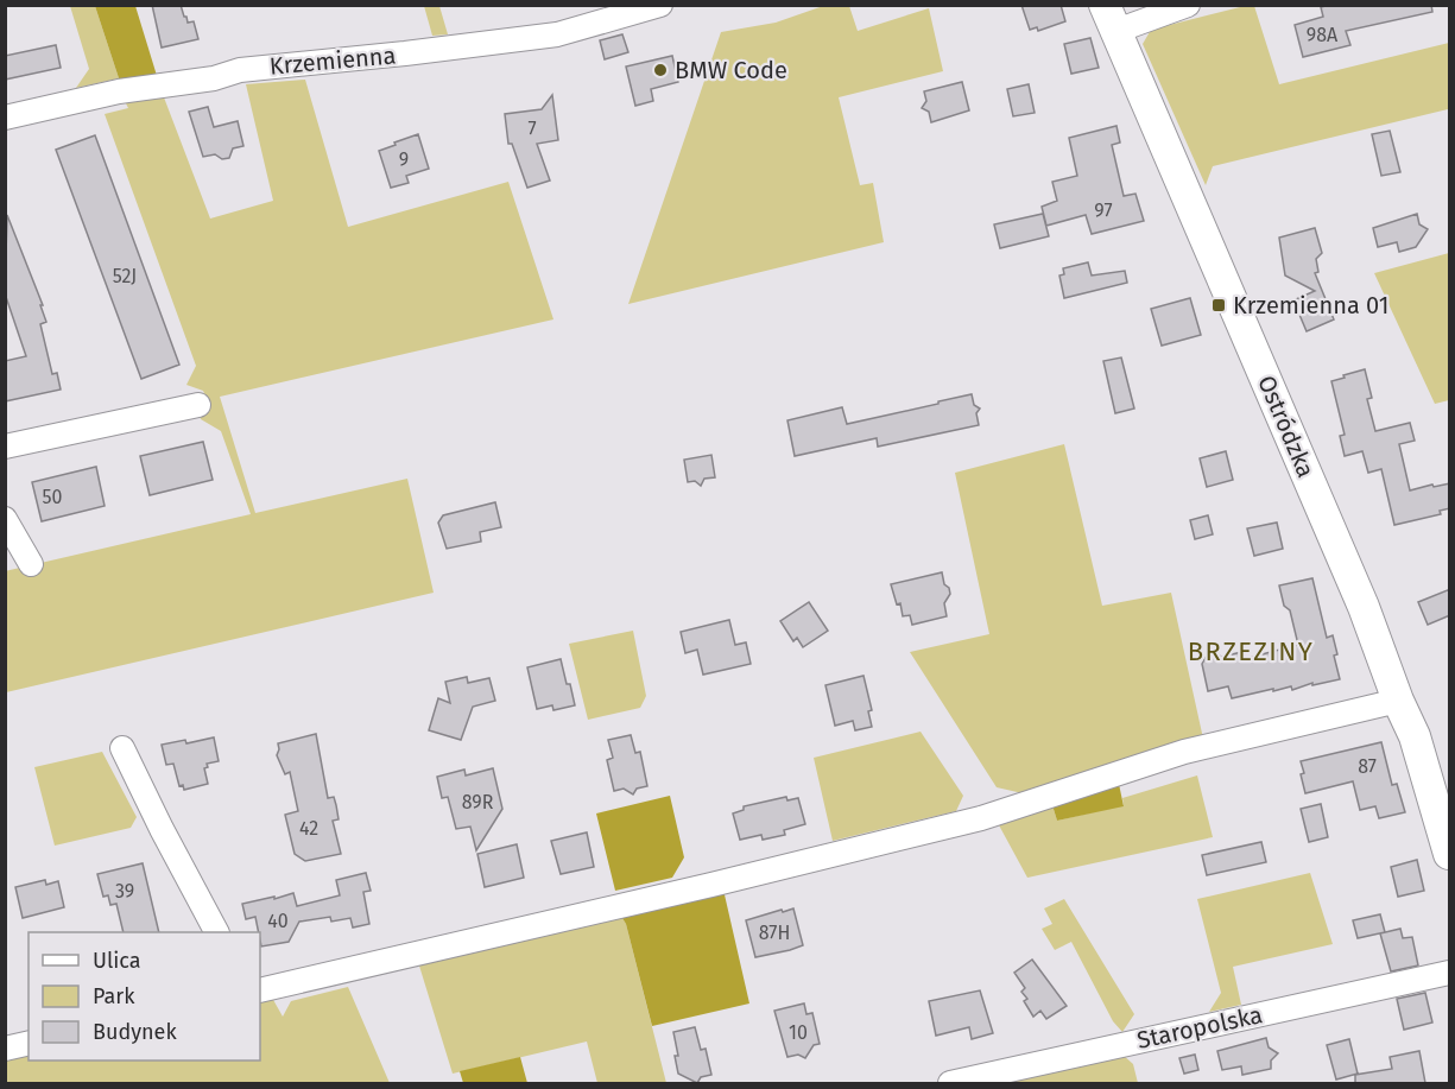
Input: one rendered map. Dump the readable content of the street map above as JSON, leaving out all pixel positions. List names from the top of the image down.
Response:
{
  "streets": {
    "street": ["Krzemienna", "Ostródzka", "Staropolska"]
  },
  "districts": ["BRZEZINY"],
  "places": {
    "other": ["BMW Code"],
    "transit": ["Krzemienna 01"]
  },
  "house_numbers": [
    "98A",
    "7",
    "9",
    "97",
    "52J",
    "50",
    "87",
    "89R",
    "42",
    "39",
    "40",
    "87H",
    "10"
  ],
  "legend": ["Ulica", "Park", "Budynek"]
}
